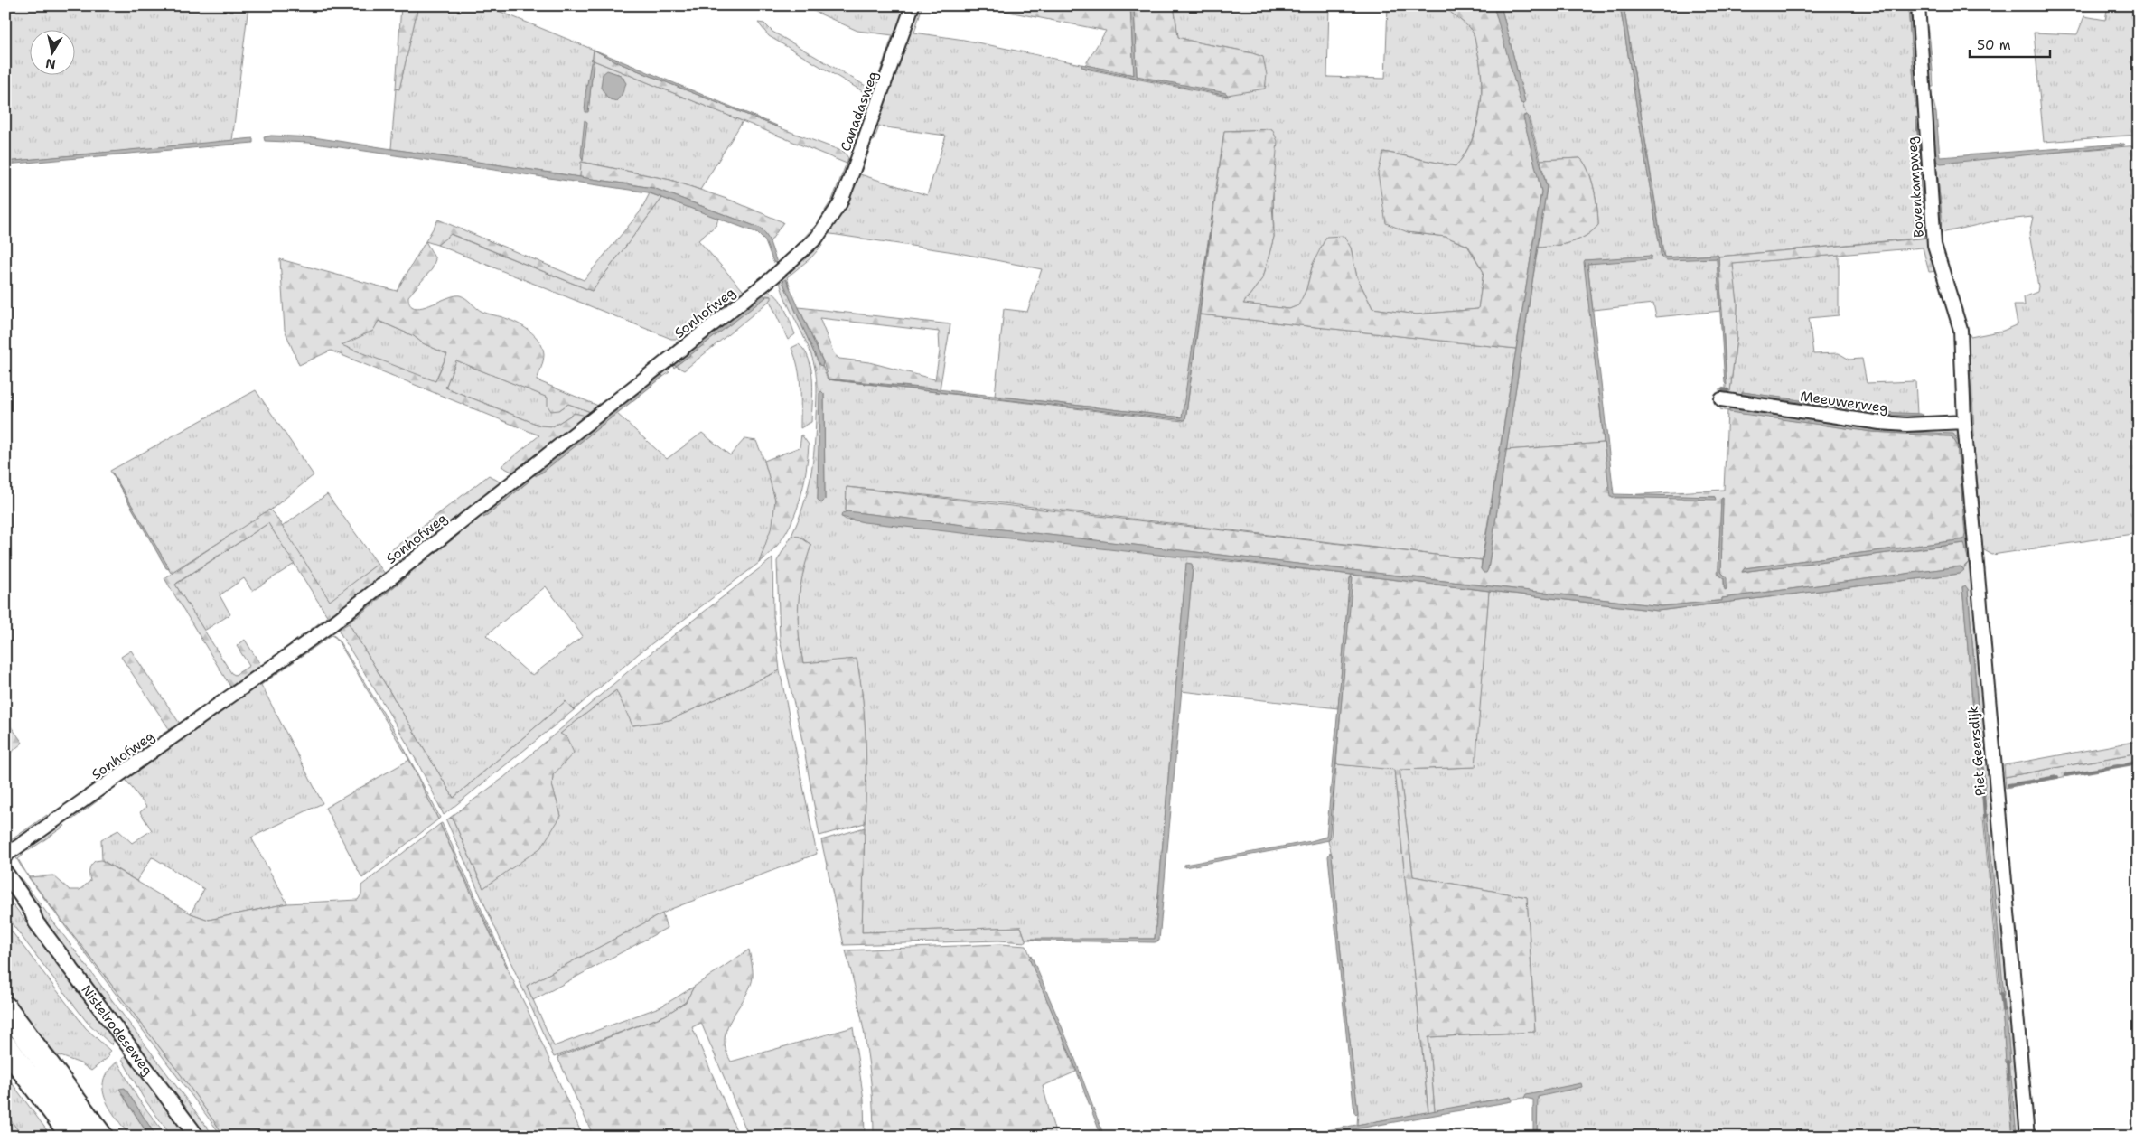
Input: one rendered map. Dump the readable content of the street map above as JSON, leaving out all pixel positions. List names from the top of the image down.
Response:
{
  "streets": {
    "street": [
      "Canadasweg",
      "Bovenkampweg",
      "Sonhofweg",
      "Meeuwerweg",
      "Piet Geersdijk",
      "Nistelrodeseweg"
    ]
  },
  "crossings": [
    ["Canadasweg", "Sonhofweg"],
    ["Bovenkampweg", "Piet Geersdijk"],
    ["Meeuwerweg", "Piet Geersdijk"]
  ],
  "scale_bar": "50 m",
  "north": "bottom"
}
